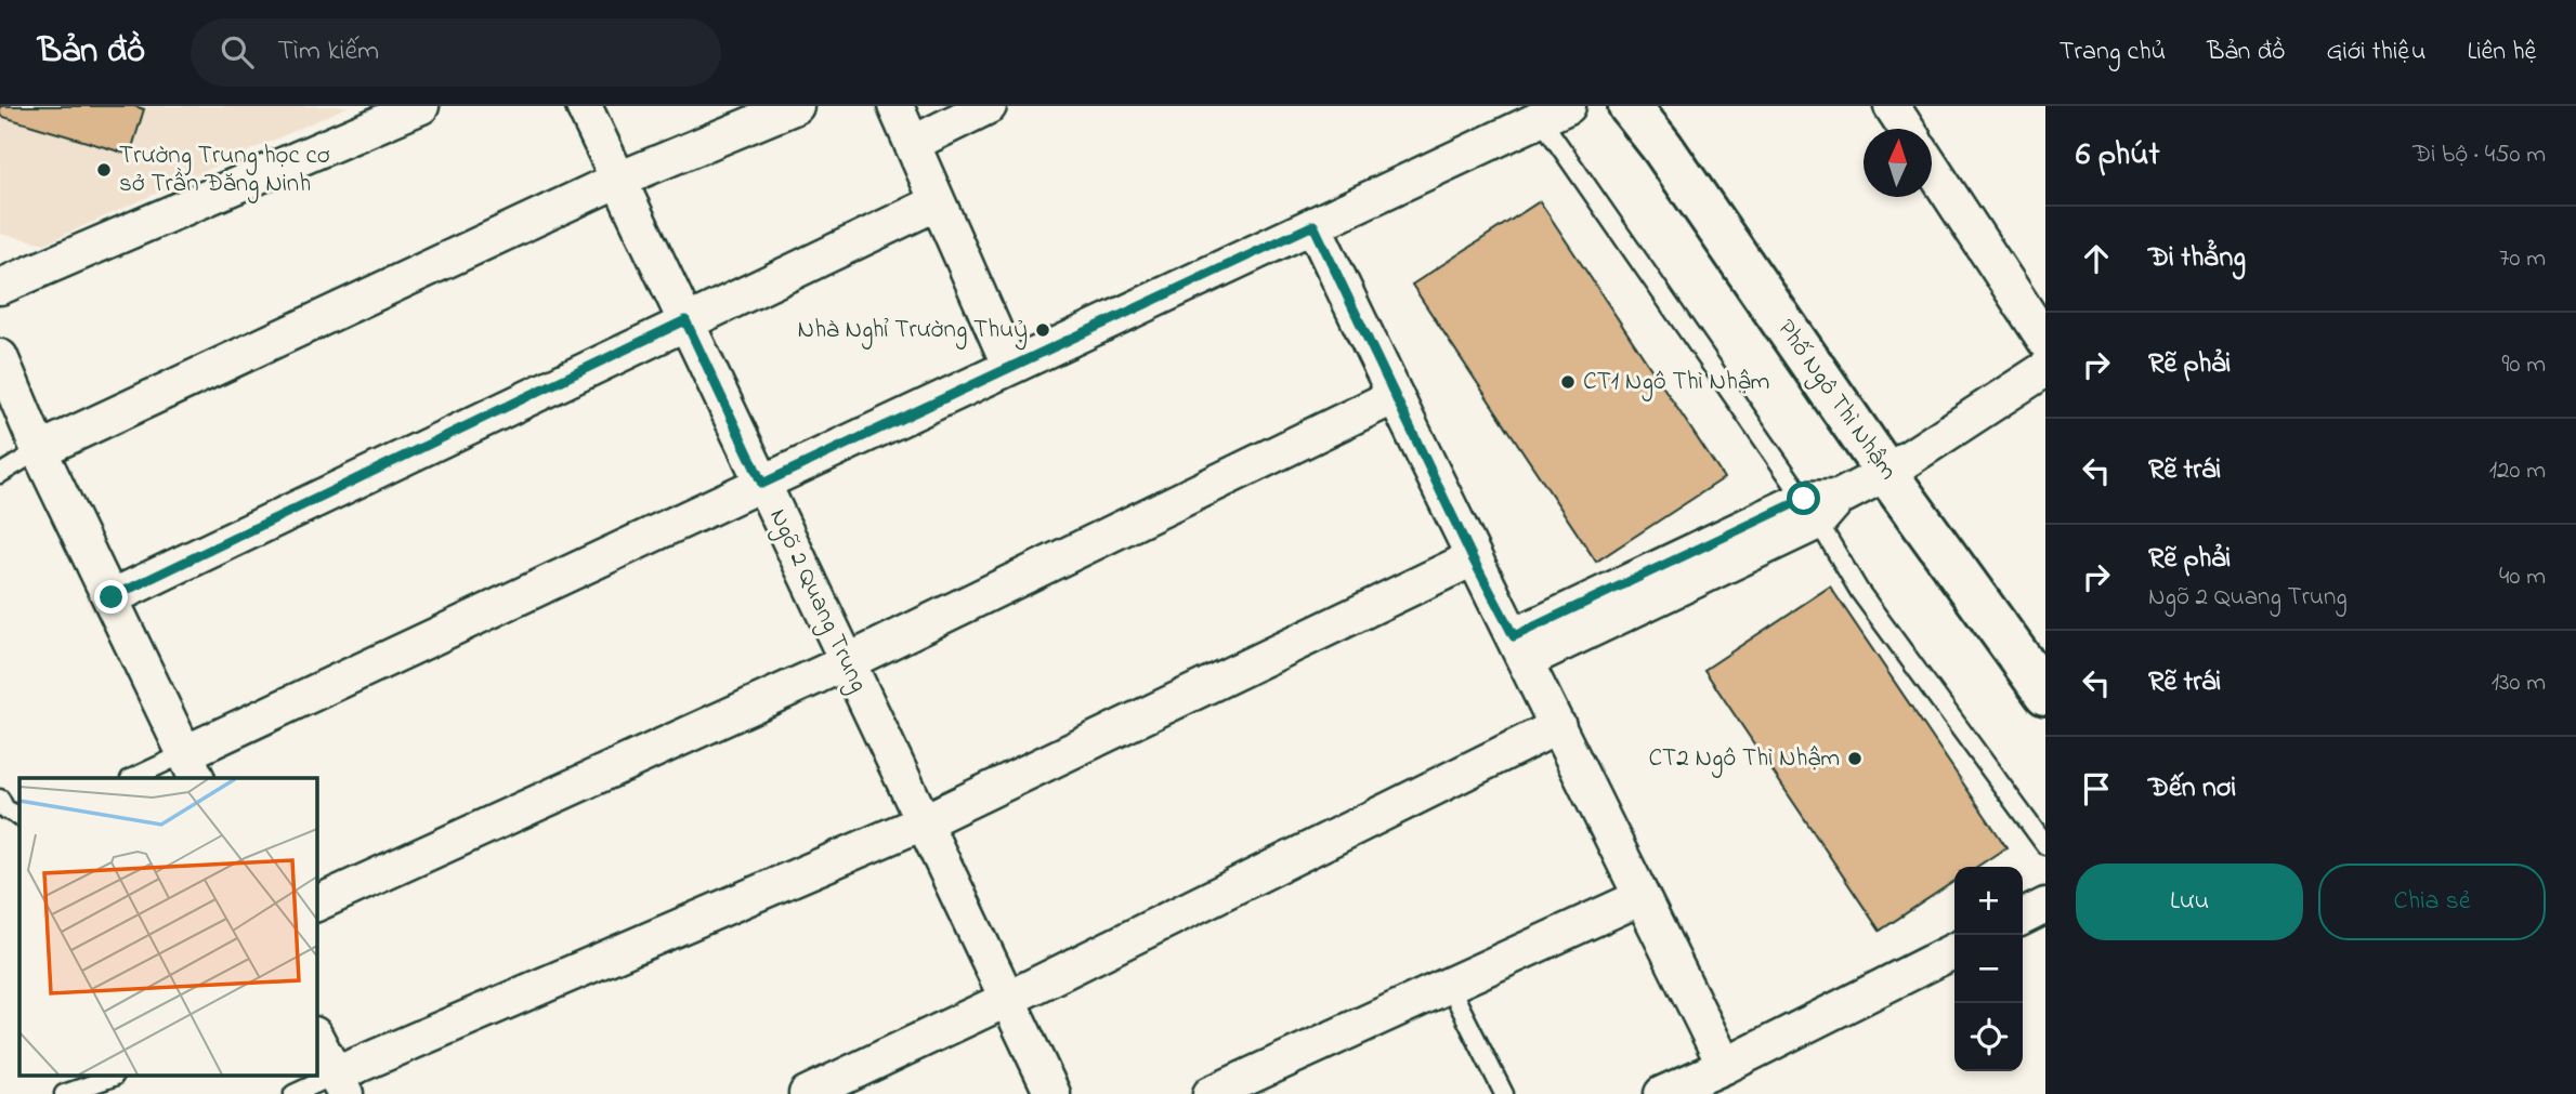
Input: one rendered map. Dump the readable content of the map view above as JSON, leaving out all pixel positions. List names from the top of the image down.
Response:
{
  "streets": {
    "main road": ["Phố Ngô Thì Nhậm"],
    "street": ["Ngõ 2 Quang Trung"]
  },
  "places": [
    "Trường Trung học cơ sở Trần Đăng Ninh",
    "Nhà Nghỉ Trường Thuỷ",
    "CT1 Ngô Thì Nhậm",
    "CT2 Ngô Thì Nhậm"
  ],
  "north": "top",
  "page": {
    "header": "Bản đồ",
    "search": "Tìm kiếm",
    "nav": [
      "Trang chủ",
      "Bản đồ",
      "Giới thiệu",
      "Liên hệ"
    ],
    "heading": ["6 phút", "Đi bộ · 450 m"],
    "list": [
      ["Đi thẳng", "70 m"],
      ["Rẽ phải", "90 m"],
      ["Rẽ trái", "120 m"],
      ["Rẽ phải", "Ngõ 2 Quang Trung", "40 m"],
      ["Rẽ trái", "130 m"],
      "Đến nơi"
    ],
    "buttons": ["Lưu", "Chia sẻ"],
    "map_buttons": ["+", "−"]
  }
}
